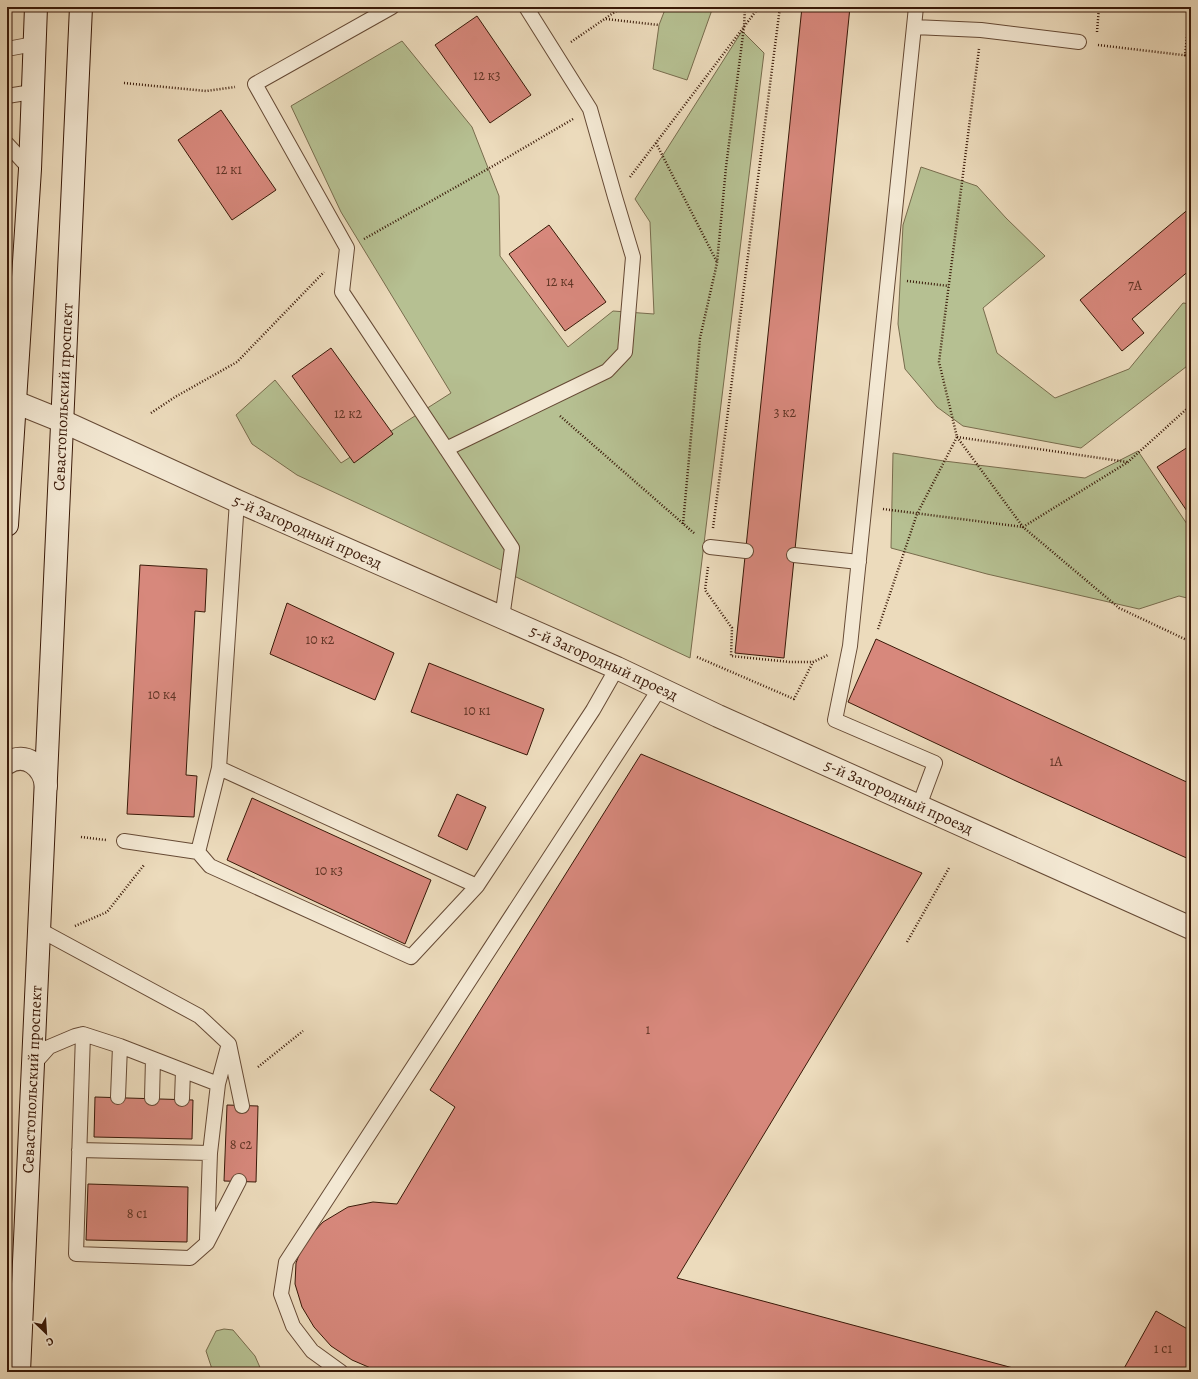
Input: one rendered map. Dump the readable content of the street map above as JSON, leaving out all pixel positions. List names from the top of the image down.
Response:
{
  "streets": {
    "main road": ["Севастопольский проспект", "5-й Загородный проезд"]
  },
  "crossings": [
    ["Севастопольский проспект", "5-й Загородный проезд"]
  ],
  "house_numbers": [
    "12 к3",
    "12 к1",
    "12 к4",
    "7А",
    "3 к2",
    "12 к2",
    "10 к2",
    "10 к4",
    "10 к1",
    "1А",
    "10 к3",
    "1",
    "8 с2",
    "8 с1",
    "1 с1"
  ],
  "north": "bottom right"
}
